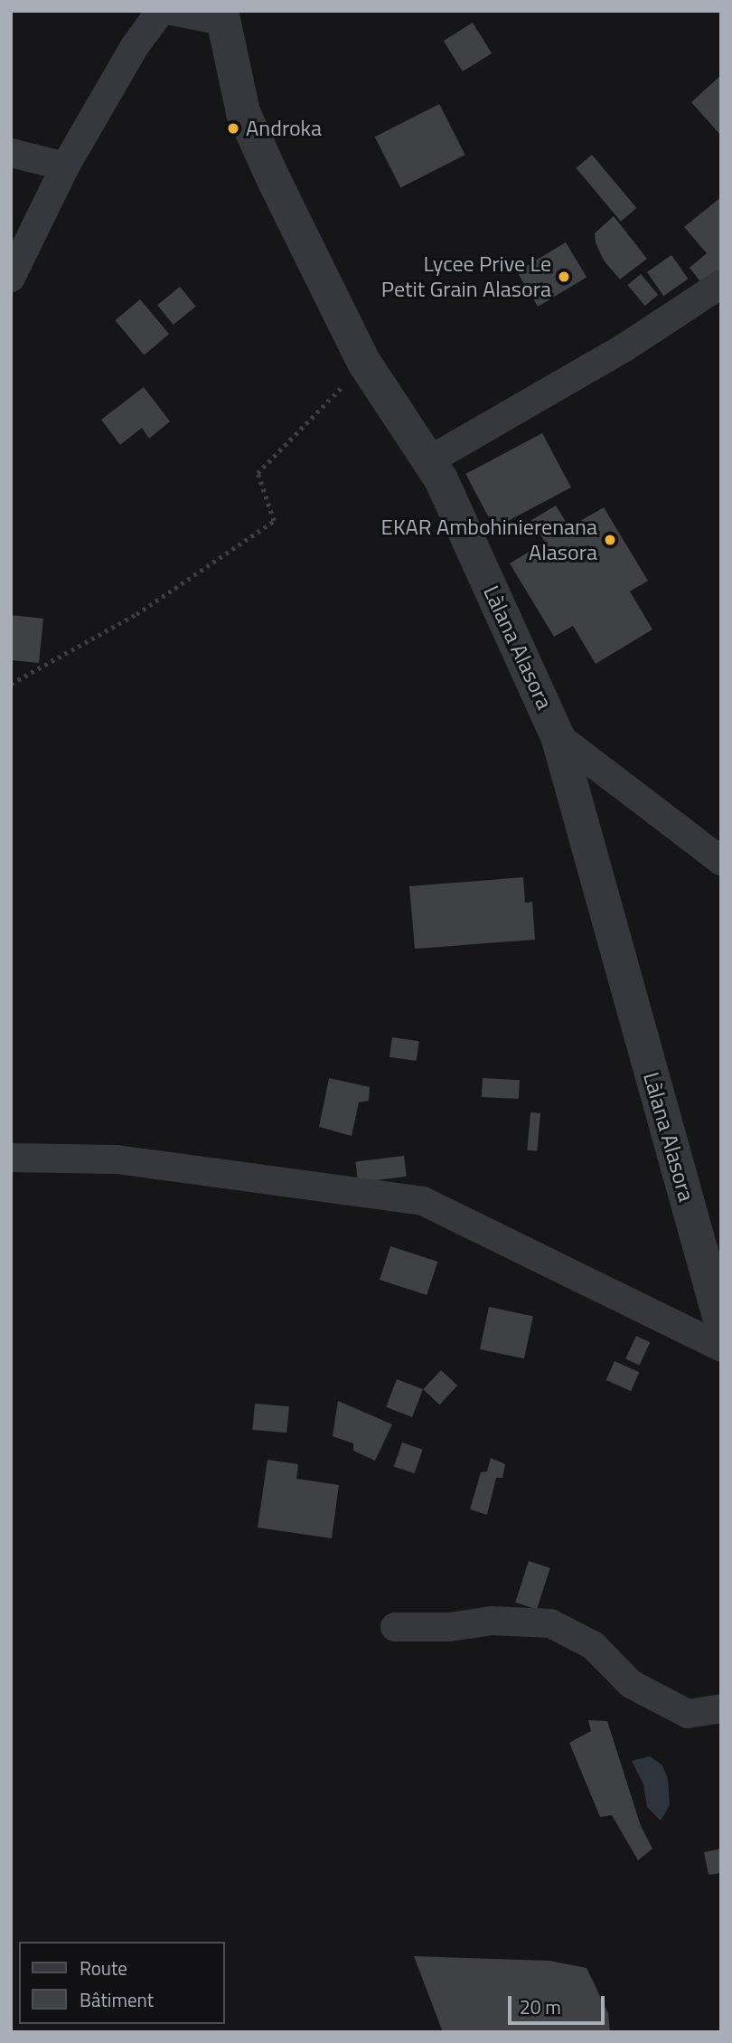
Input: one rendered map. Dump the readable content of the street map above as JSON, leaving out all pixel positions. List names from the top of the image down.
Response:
{
  "streets": {
    "street": ["Làlana Alasora"]
  },
  "places": ["Androka", "Lycee Prive Le Petit Grain Alasora", "EKAR Ambohinierenana Alasora"],
  "legend": ["Route", "Bâtiment"],
  "scale_bar": "20 m"
}
